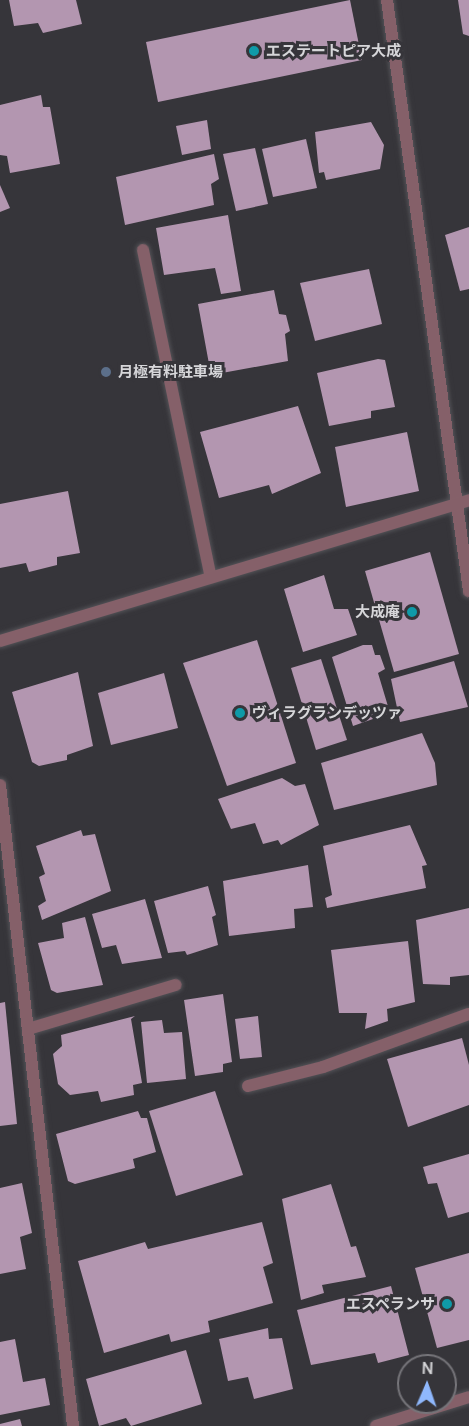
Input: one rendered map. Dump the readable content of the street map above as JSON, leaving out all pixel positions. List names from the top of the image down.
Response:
{
  "places": [
    "エステートピア大成",
    "月極有料駐車場",
    "大成庵",
    "ヴィラグランデッツァ",
    "エスペランサ"
  ],
  "north": "top"
}
